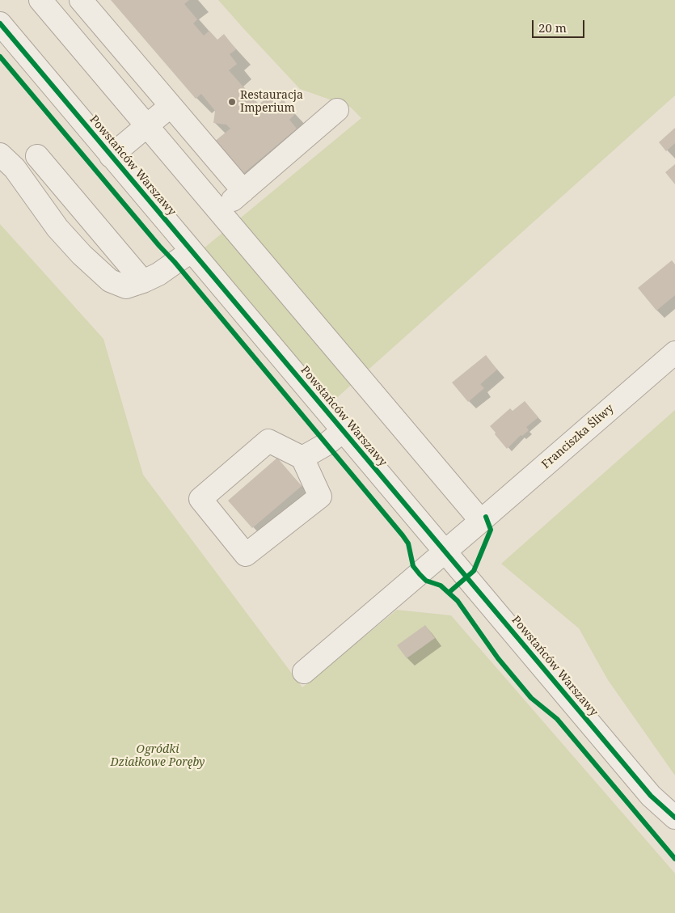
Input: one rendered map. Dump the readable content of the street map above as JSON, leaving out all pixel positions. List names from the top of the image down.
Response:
{
  "streets": {
    "street": ["Powstańców Warszawy", "Franciszka Śliwy"]
  },
  "crossings": [
    ["Powstańców Warszawy", "Franciszka Śliwy"]
  ],
  "parks": ["Ogródki Działkowe Poręby"],
  "places": ["Restauracja Imperium"],
  "scale_bar": "20 m"
}
